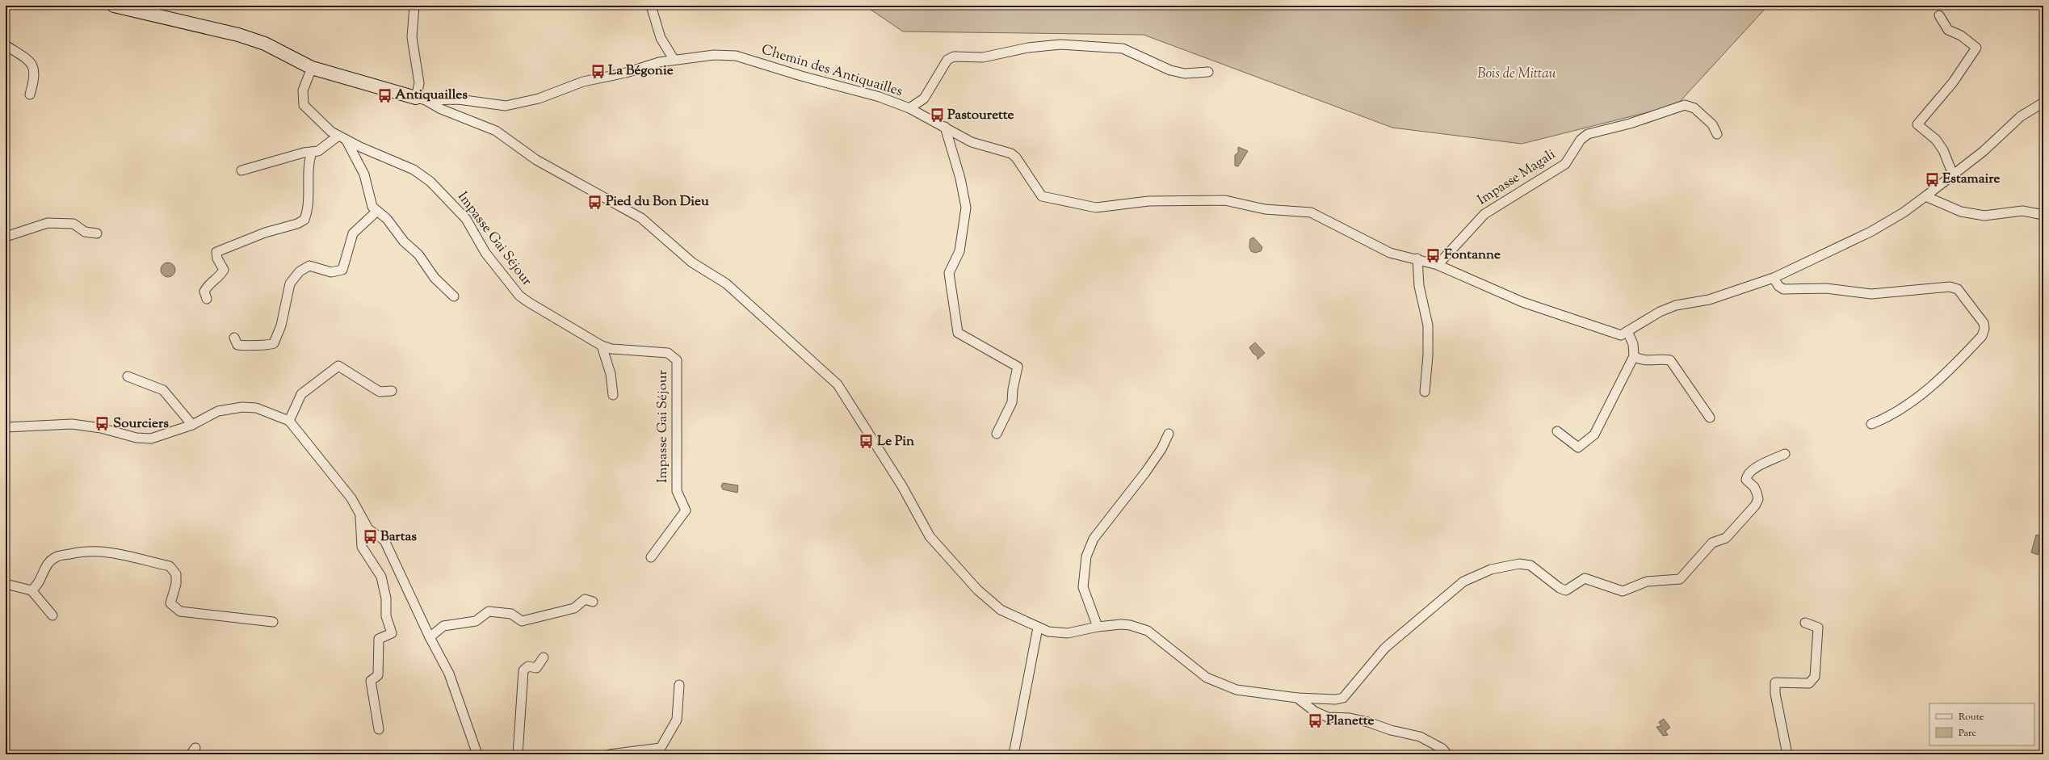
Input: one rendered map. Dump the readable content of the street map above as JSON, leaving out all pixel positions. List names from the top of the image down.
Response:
{
  "streets": {
    "street": ["Chemin des Antiquailles", "Impasse Magali", "Impasse Gai Séjour"]
  },
  "crossings": [
    ["Chemin des Antiquailles", "Impasse Magali"]
  ],
  "parks": ["Bois de Mittau"],
  "places": {
    "bus stop": [
      "La Bégonie",
      "Antiquailles",
      "Pastourette",
      "Estamaire",
      "Pied du Bon Dieu",
      "Fontanne",
      "Sourciers",
      "Le Pin",
      "Bartas",
      "Planette"
    ]
  },
  "legend": ["Route", "Parc"]
}
